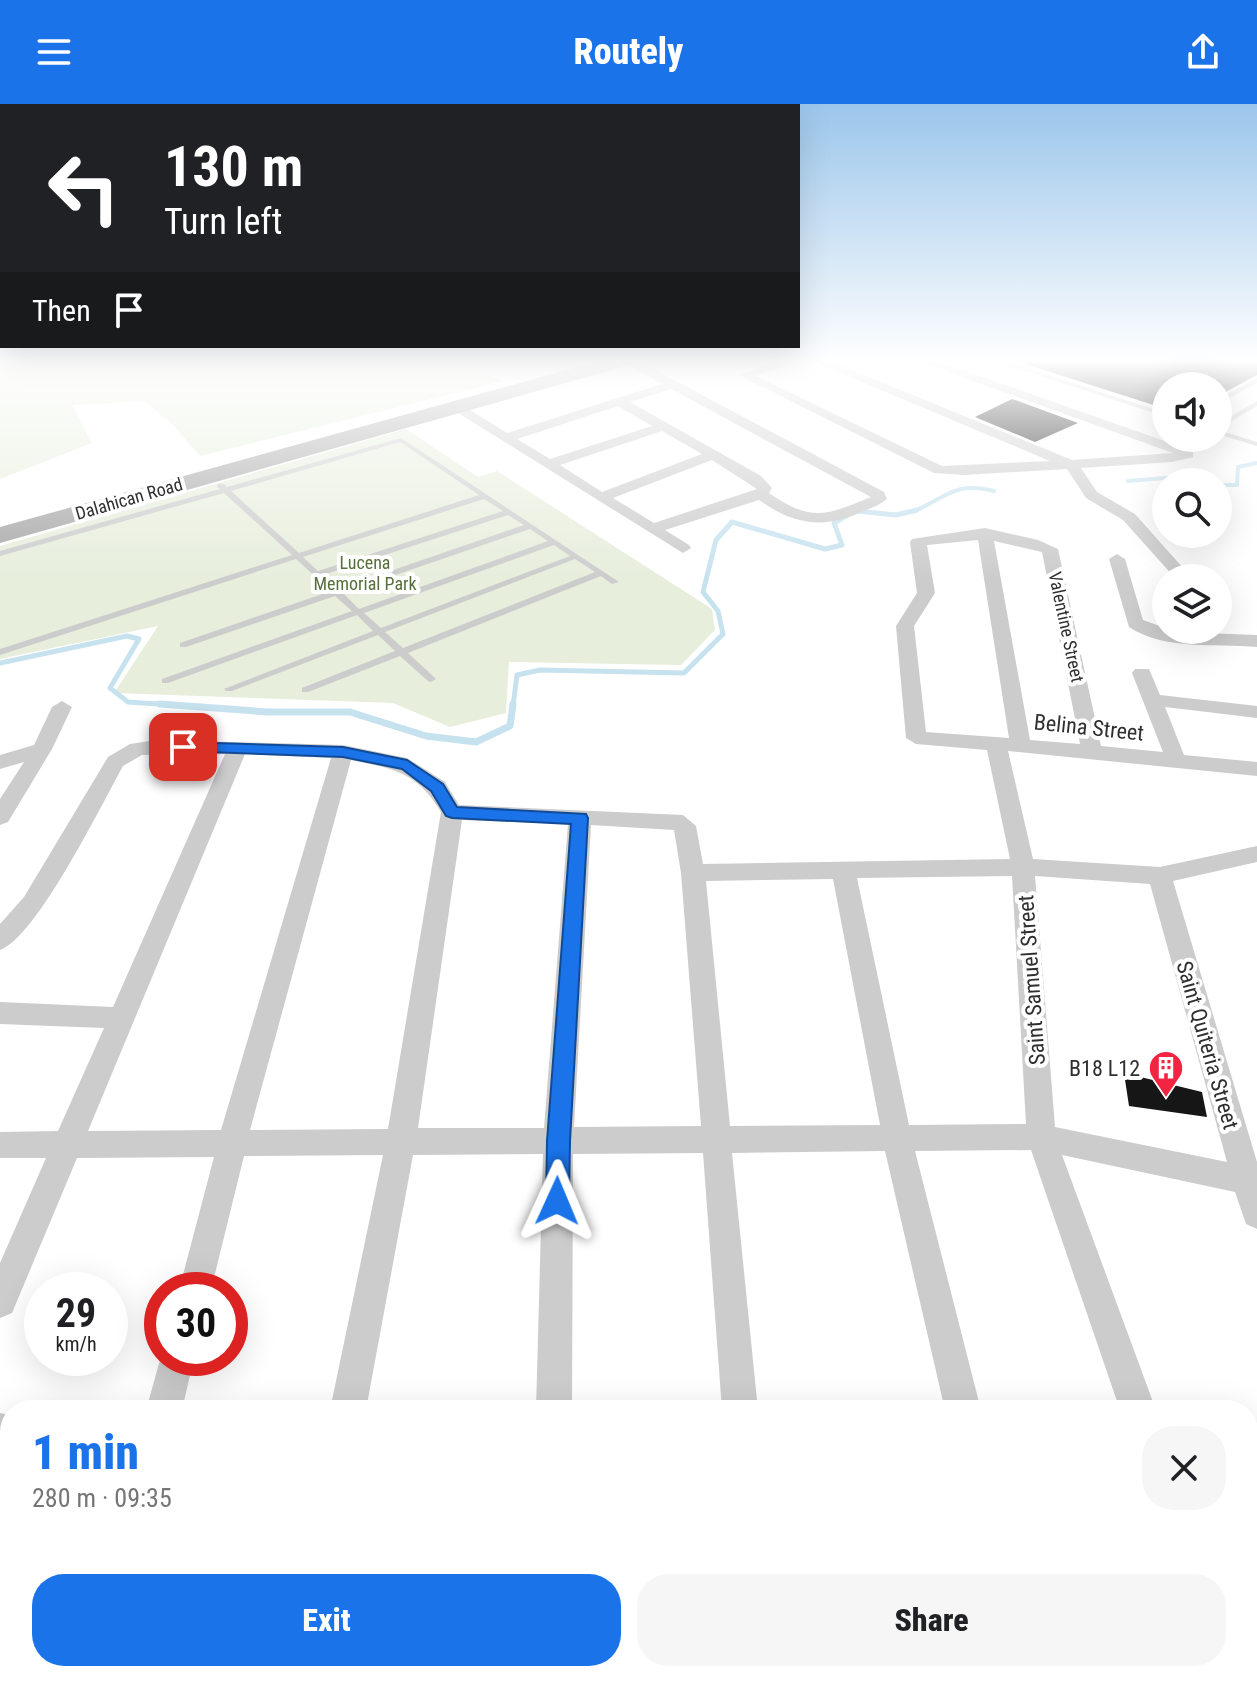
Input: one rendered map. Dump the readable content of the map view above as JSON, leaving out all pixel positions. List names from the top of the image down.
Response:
{
  "streets": {
    "main road": ["Dalahican Road"],
    "street": [
      "Valentine Street",
      "Belina Street",
      "Saint Samuel Street",
      "Saint Quiteria Street"
    ]
  },
  "crossings": [
    ["Valentine Street", "Belina Street"],
    ["Saint Samuel Street", "Saint Quiteria Street"]
  ],
  "parks": ["Lucena Memorial Park"],
  "places": {
    "building": ["B18 L12"]
  },
  "page": {
    "header": "Routely",
    "turn": ["130 m", "Turn left"],
    "then": "Then",
    "speed": "29 km/h",
    "limit": "30",
    "heading": ["1 min", "280 m · 09:35"],
    "buttons": ["Exit", "Share"]
  }
}
